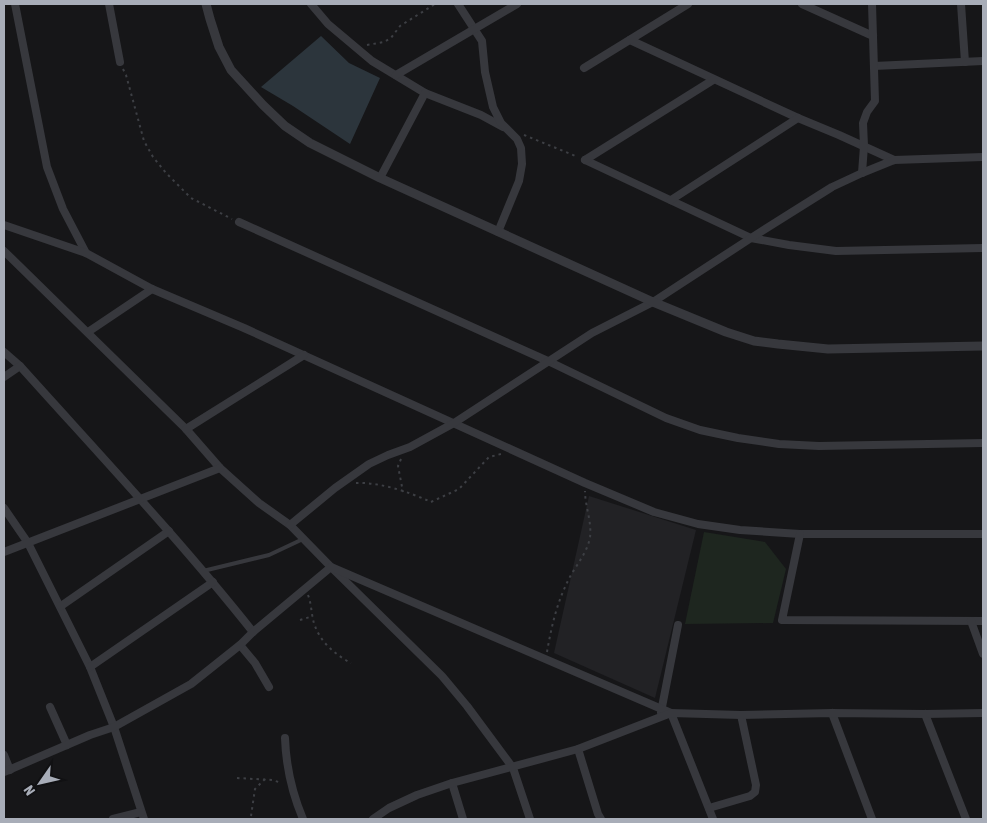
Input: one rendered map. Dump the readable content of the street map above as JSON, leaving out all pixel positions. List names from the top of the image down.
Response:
{
  "north": "bottom left"
}
